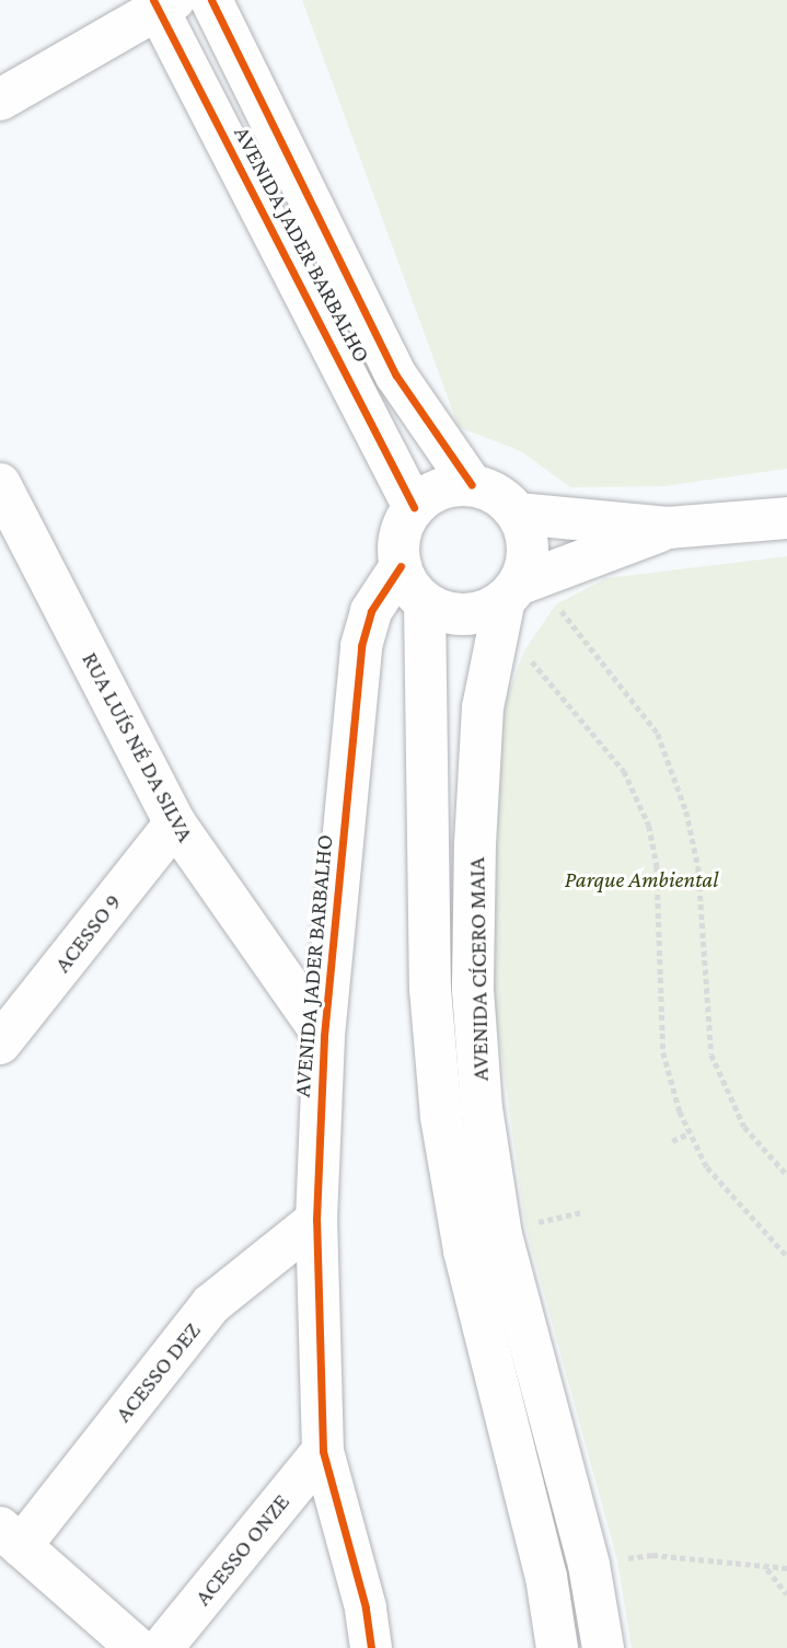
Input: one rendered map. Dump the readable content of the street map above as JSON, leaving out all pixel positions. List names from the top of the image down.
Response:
{
  "streets": {
    "main road": [
      "AVENIDA JADER BARBALHO",
      "RUA LUÍS NÉ DA SILVA",
      "ACESSO 9",
      "AVENIDA CÍCERO MAIA",
      "ACESSO DEZ",
      "ACESSO ONZE"
    ]
  },
  "crossings": [
    ["AVENIDA JADER BARBALHO", "RUA LUÍS NÉ DA SILVA"],
    ["AVENIDA JADER BARBALHO", "AVENIDA CÍCERO MAIA"],
    ["AVENIDA JADER BARBALHO", "ACESSO DEZ"],
    ["AVENIDA JADER BARBALHO", "ACESSO ONZE"],
    ["RUA LUÍS NÉ DA SILVA", "ACESSO 9"]
  ],
  "parks": ["Parque Ambiental"]
}
